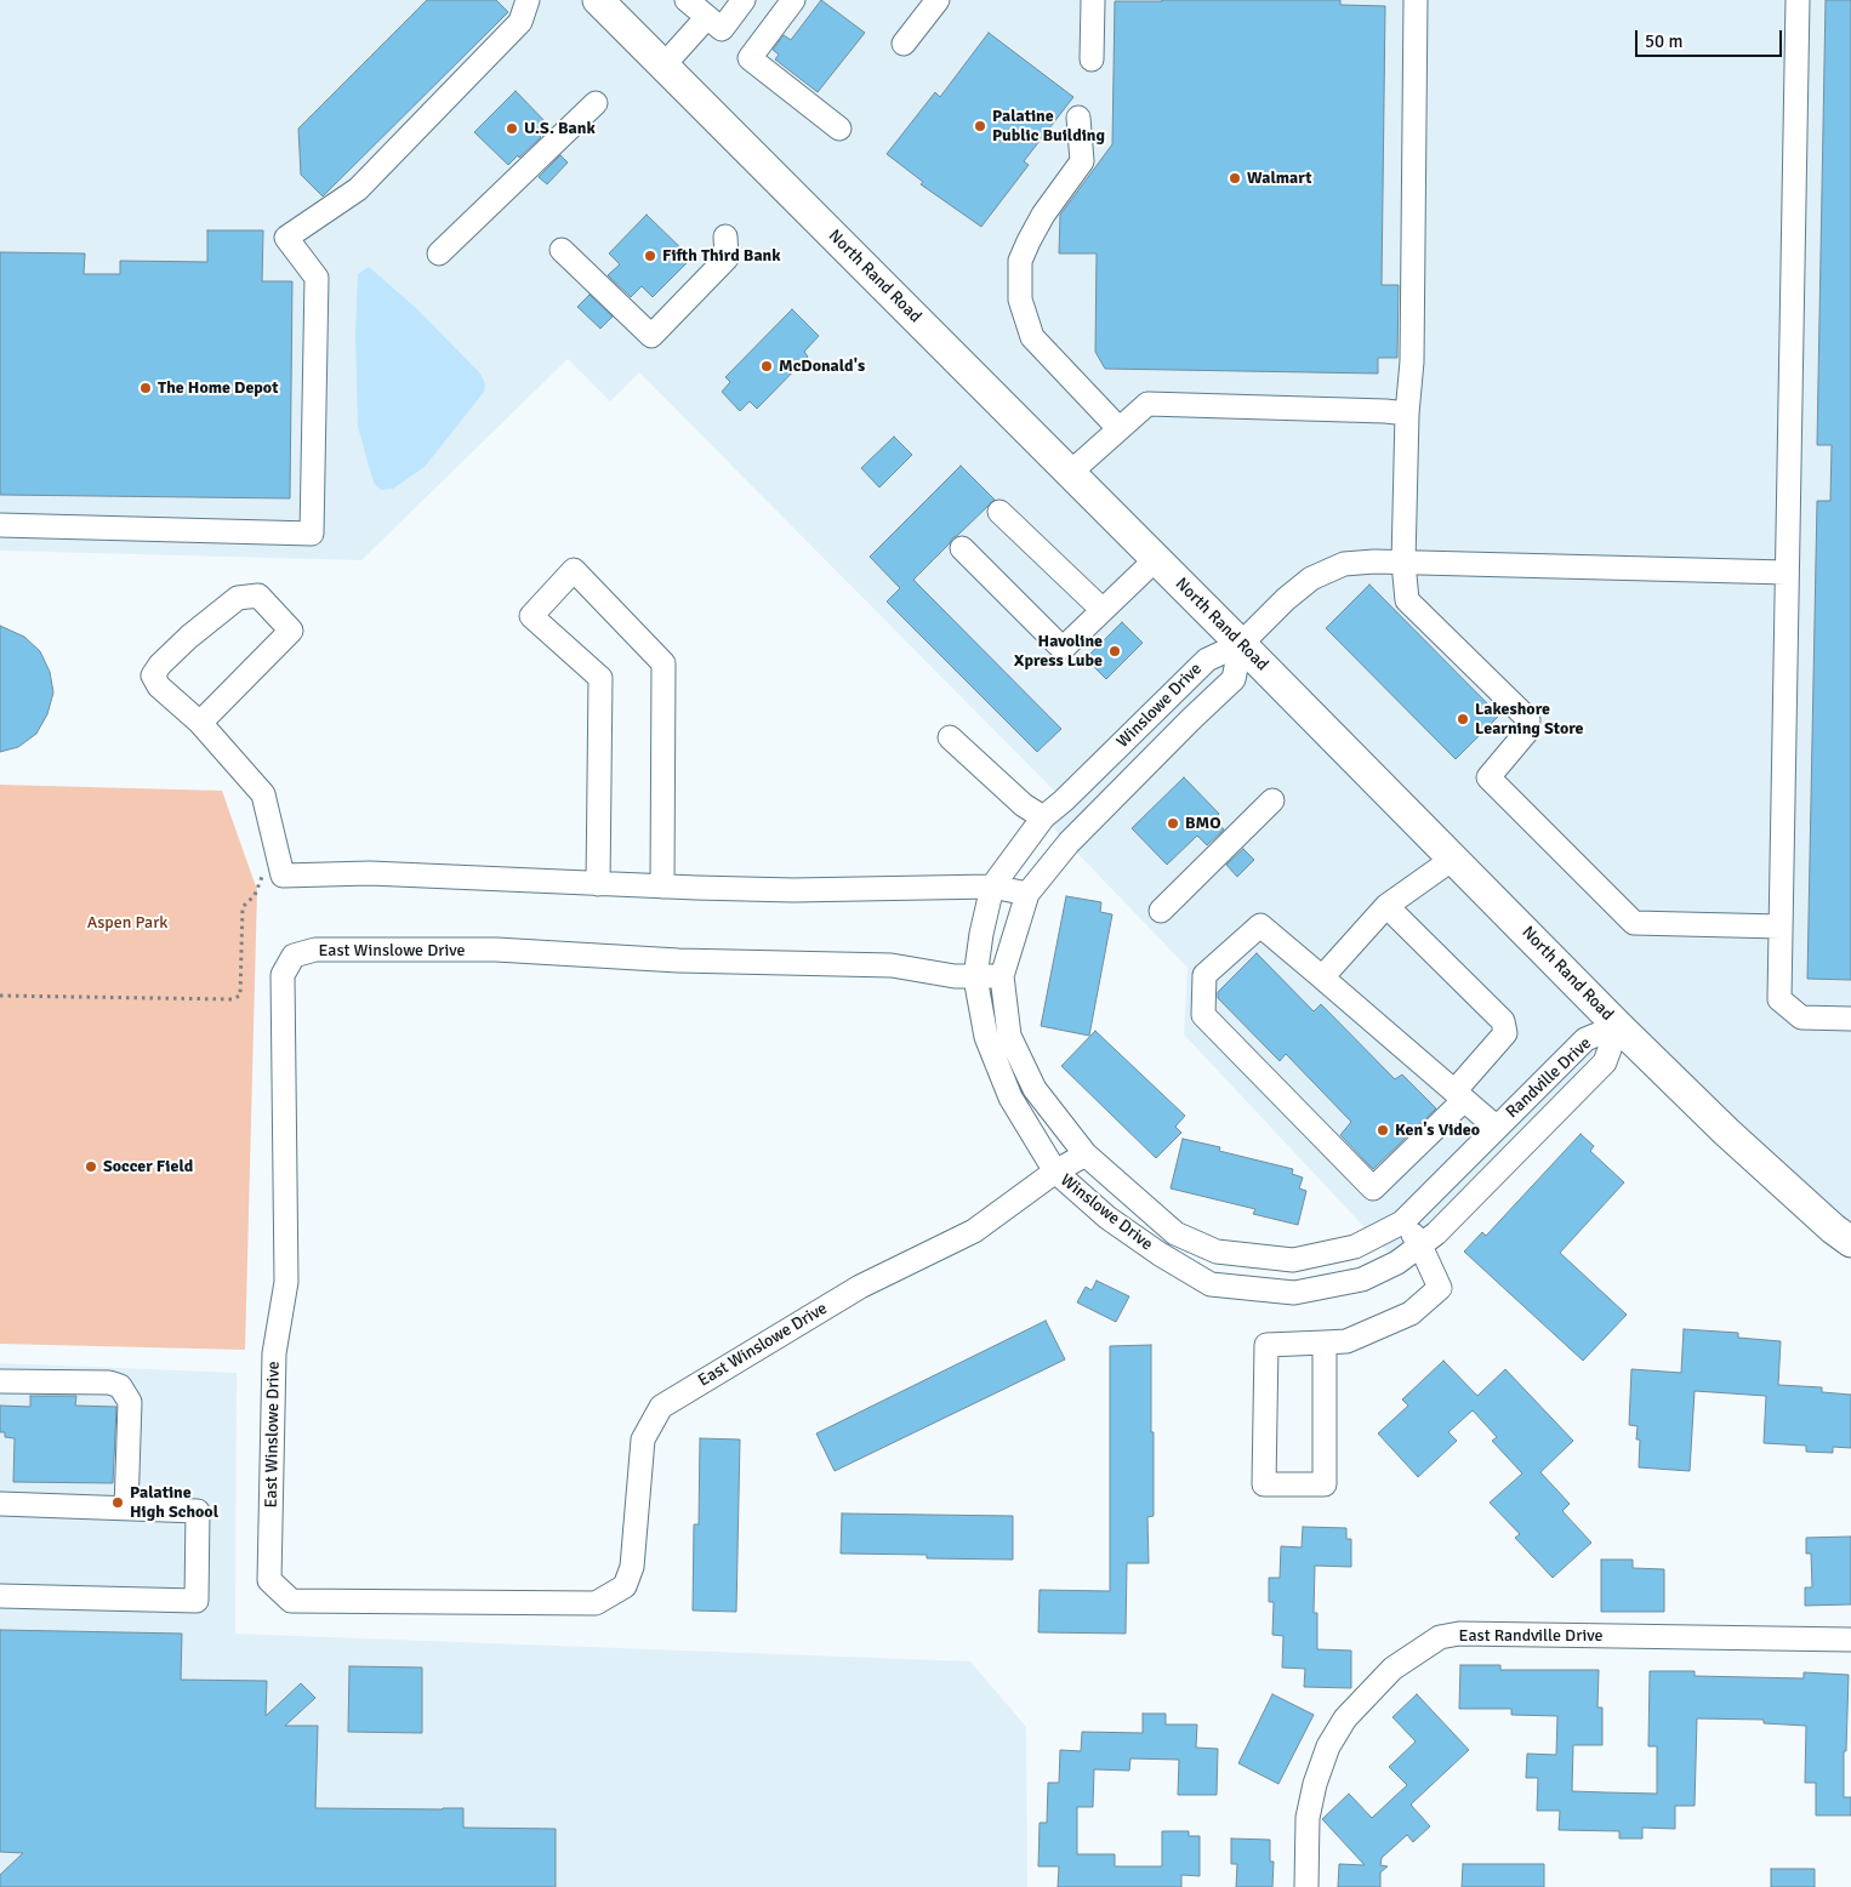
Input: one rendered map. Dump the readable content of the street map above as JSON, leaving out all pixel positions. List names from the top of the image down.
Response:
{
  "streets": {
    "main road": ["North Rand Road"],
    "street": [
      "Winslowe Drive",
      "East Winslowe Drive",
      "Randville Drive",
      "East Randville Drive"
    ]
  },
  "crossings": [
    ["North Rand Road", "Winslowe Drive"],
    ["North Rand Road", "Randville Drive"],
    ["Winslowe Drive", "East Winslowe Drive"],
    ["Winslowe Drive", "Randville Drive"]
  ],
  "parks": ["Aspen Park"],
  "places": [
    "Palatine Public Building",
    "U.S. Bank",
    "Walmart",
    "Fifth Third Bank",
    "McDonald's",
    "The Home Depot",
    "Havoline Xpress Lube",
    "Lakeshore Learning Store",
    "BMO",
    "Ken's Video",
    "Soccer Field",
    "Palatine High School"
  ],
  "scale_bar": "50 m"
}
